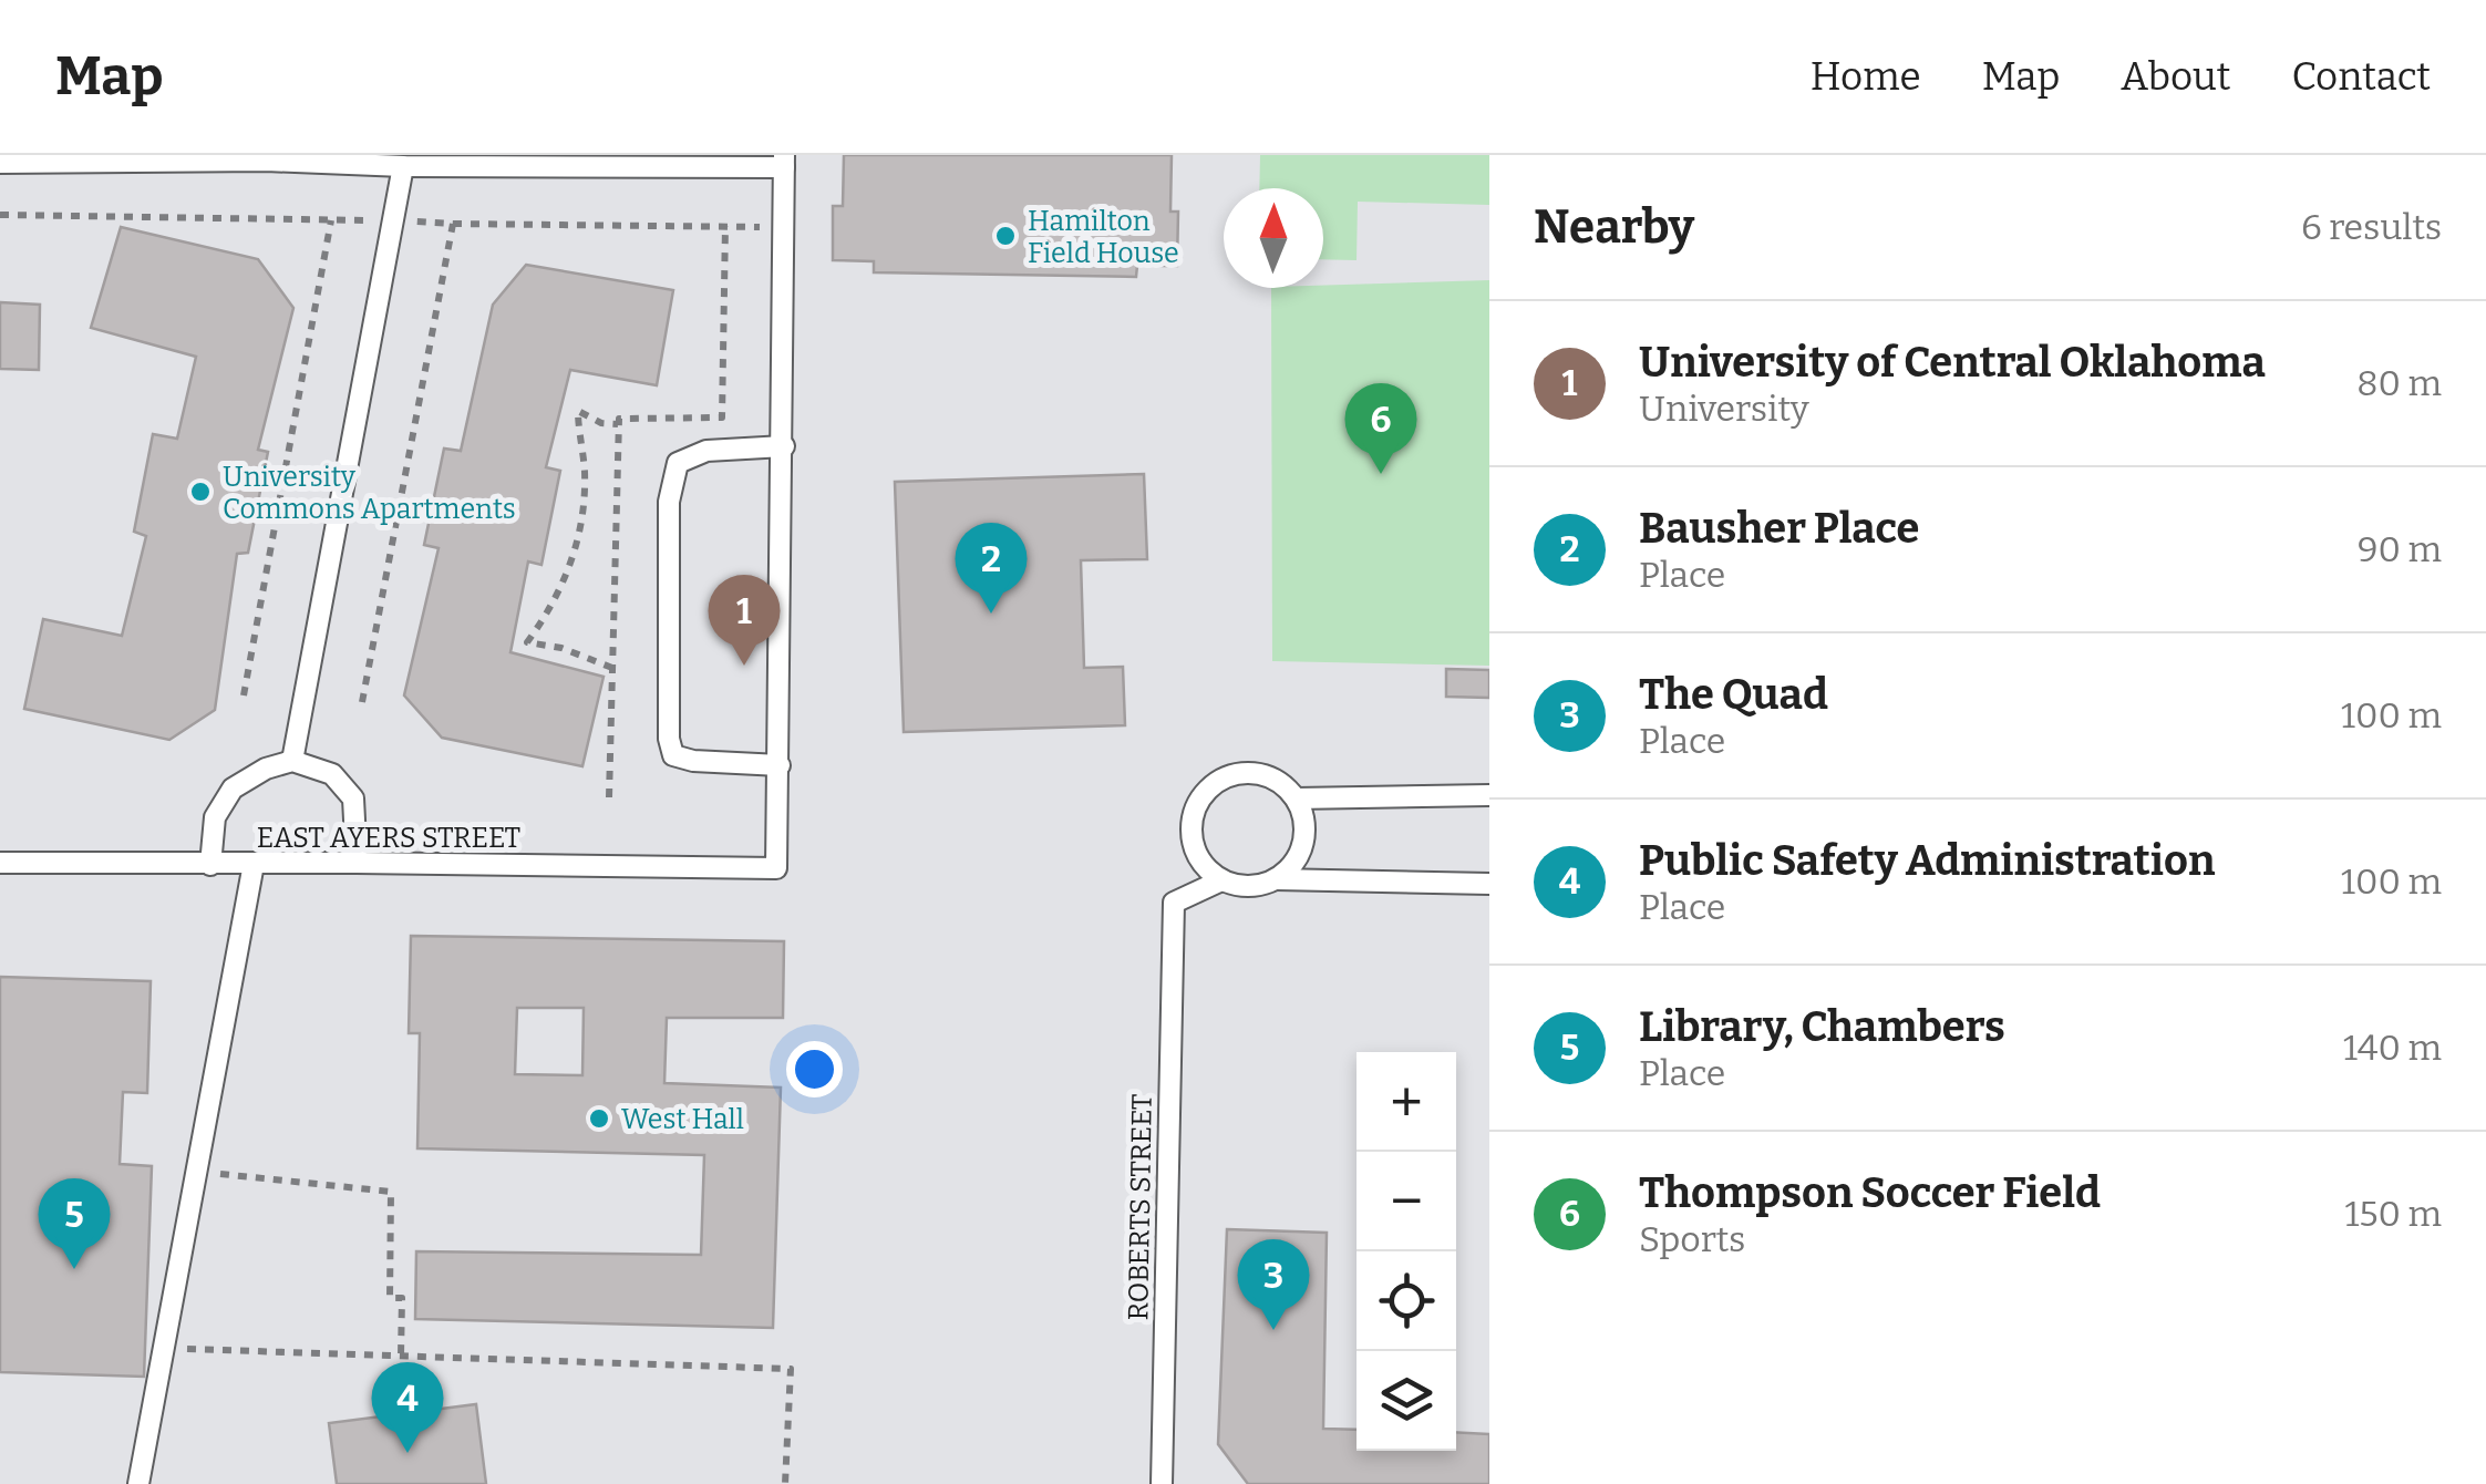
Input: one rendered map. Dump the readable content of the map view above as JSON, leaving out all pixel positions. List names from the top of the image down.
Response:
{
  "streets": {
    "lane": ["EAST AYERS STREET", "ROBERTS STREET"]
  },
  "places": ["Hamilton Field House", "University Commons Apartments", "West Hall"],
  "north": "top",
  "page": {
    "header": "Map",
    "nav": [
      "Home",
      "Map",
      "About",
      "Contact"
    ],
    "heading": ["Nearby", "6 results"],
    "list": [
      {
        "mark": "1",
        "name": "University of Central Oklahoma",
        "note": "University",
        "value": "80 m"
      },
      {
        "mark": "2",
        "name": "Bausher Place",
        "note": "Place",
        "value": "90 m"
      },
      {
        "mark": "3",
        "name": "The Quad",
        "note": "Place",
        "value": "100 m"
      },
      {
        "mark": "4",
        "name": "Public Safety Administration",
        "note": "Place",
        "value": "100 m"
      },
      {
        "mark": "5",
        "name": "Library, Chambers",
        "note": "Place",
        "value": "140 m"
      },
      {
        "mark": "6",
        "name": "Thompson Soccer Field",
        "note": "Sports",
        "value": "150 m"
      }
    ],
    "pins": [
      "6",
      "2",
      "1",
      "5",
      "3",
      "4"
    ],
    "map_buttons": ["+", "−"]
  }
}
